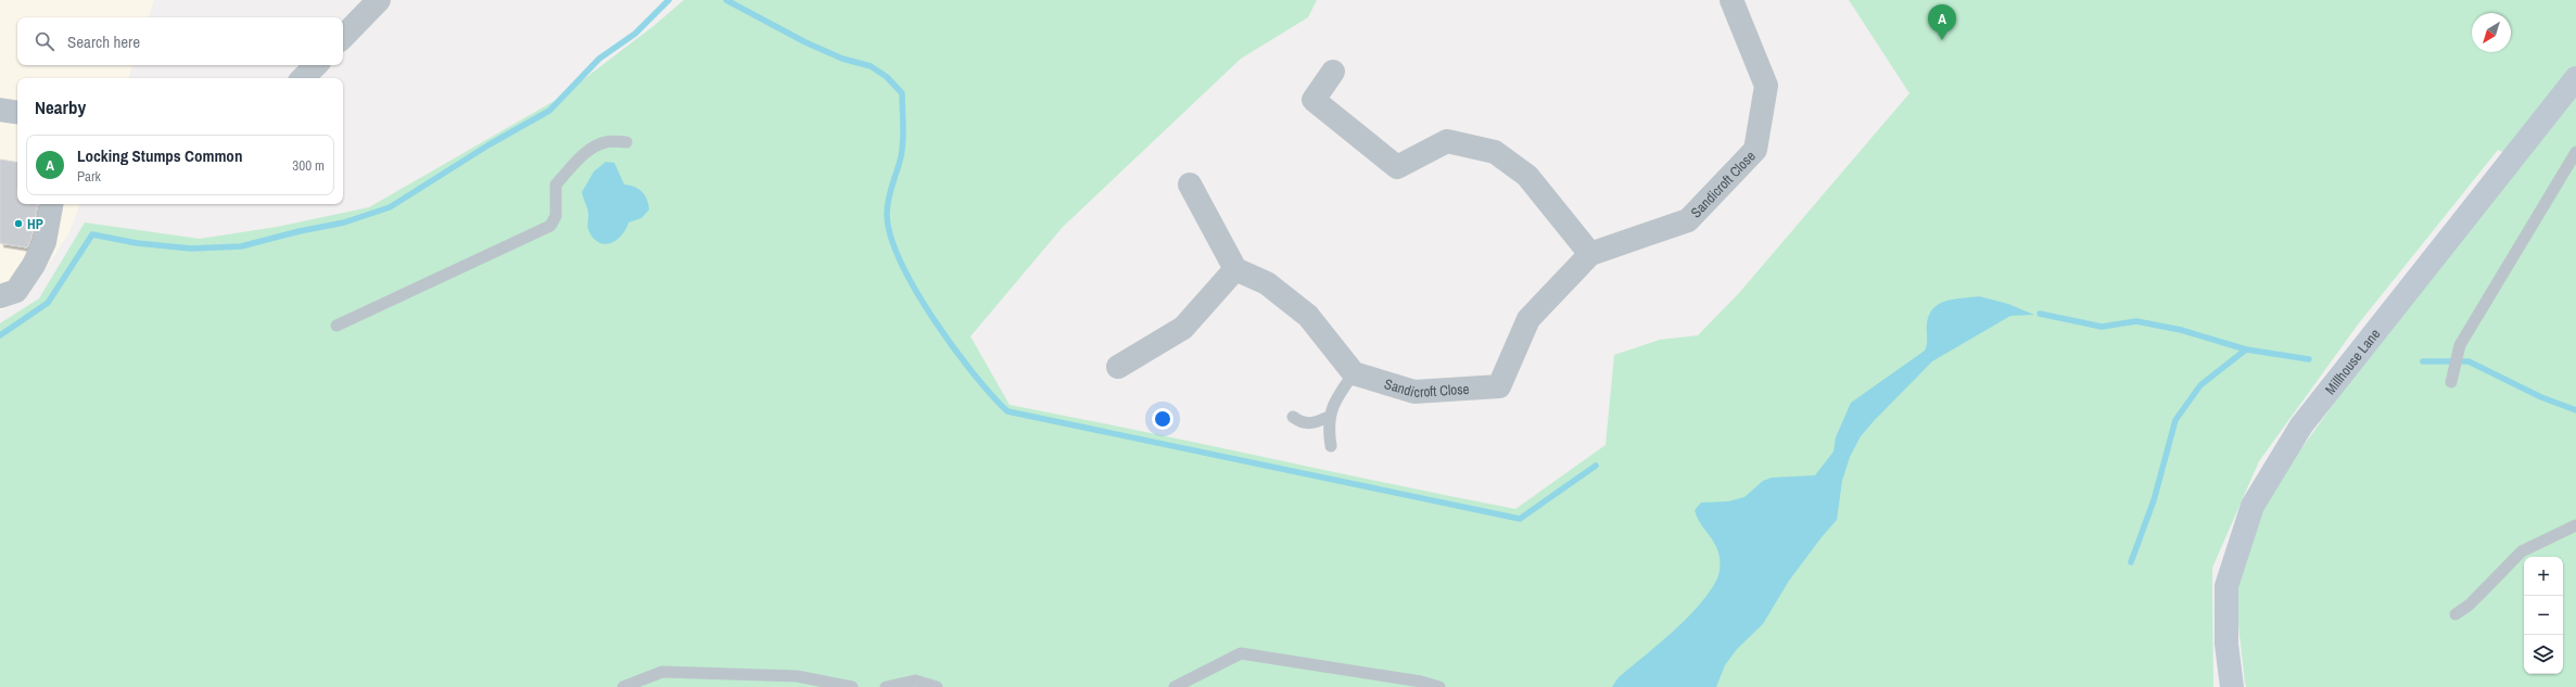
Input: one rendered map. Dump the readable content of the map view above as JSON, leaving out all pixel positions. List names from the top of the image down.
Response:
{
  "streets": {
    "street": ["Sandicroft Close", "Millhouse Lane"]
  },
  "places": ["HP"],
  "north": "bottom left",
  "page": {
    "pins": "A",
    "search": "Search here",
    "heading": "Nearby",
    "list": [
      {
        "mark": "A",
        "name": "Locking Stumps Common",
        "note": "Park",
        "value": "300 m"
      }
    ],
    "map_buttons": ["+", "−"]
  }
}
